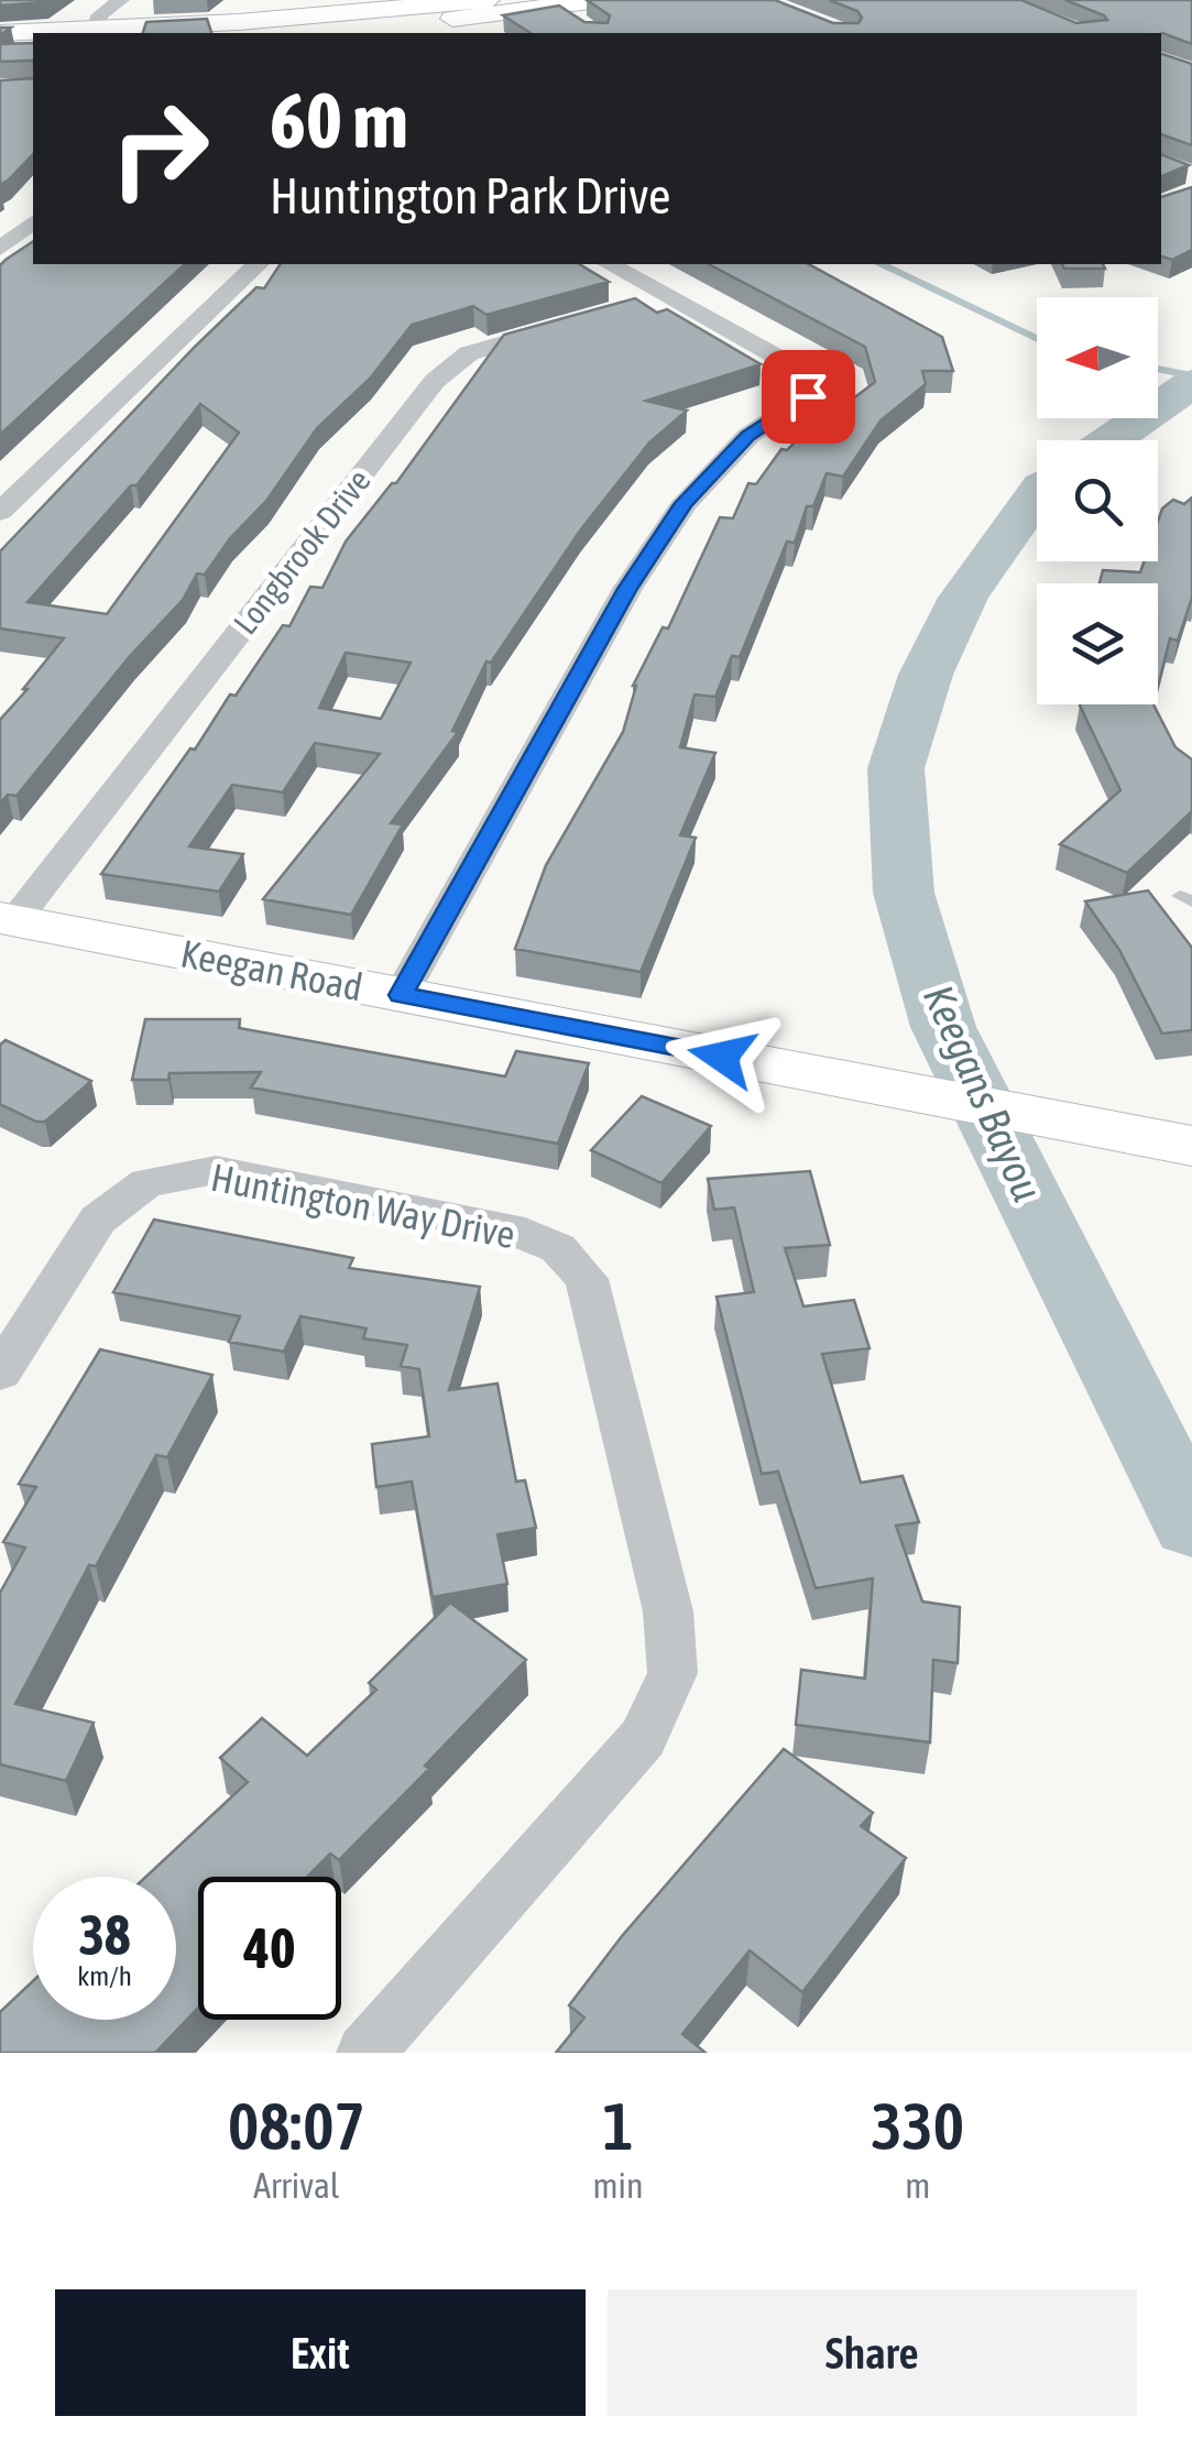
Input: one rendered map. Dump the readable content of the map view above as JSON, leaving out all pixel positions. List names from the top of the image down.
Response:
{
  "streets": {
    "main road": ["Keegan Road"],
    "street": ["Longbrook Drive", "Huntington Way Drive"]
  },
  "crossings": [
    ["Longbrook Drive", "Keegan Road"]
  ],
  "water": ["Keegans Bayou"],
  "north": "left",
  "page": {
    "turn": ["60 m", "Huntington Park Drive"],
    "speed": "38 km/h",
    "limit": "40",
    "eta": [
      "08:07",
      "Arrival",
      "1",
      "min",
      "330",
      "m"
    ],
    "buttons": ["Exit", "Share"]
  }
}
